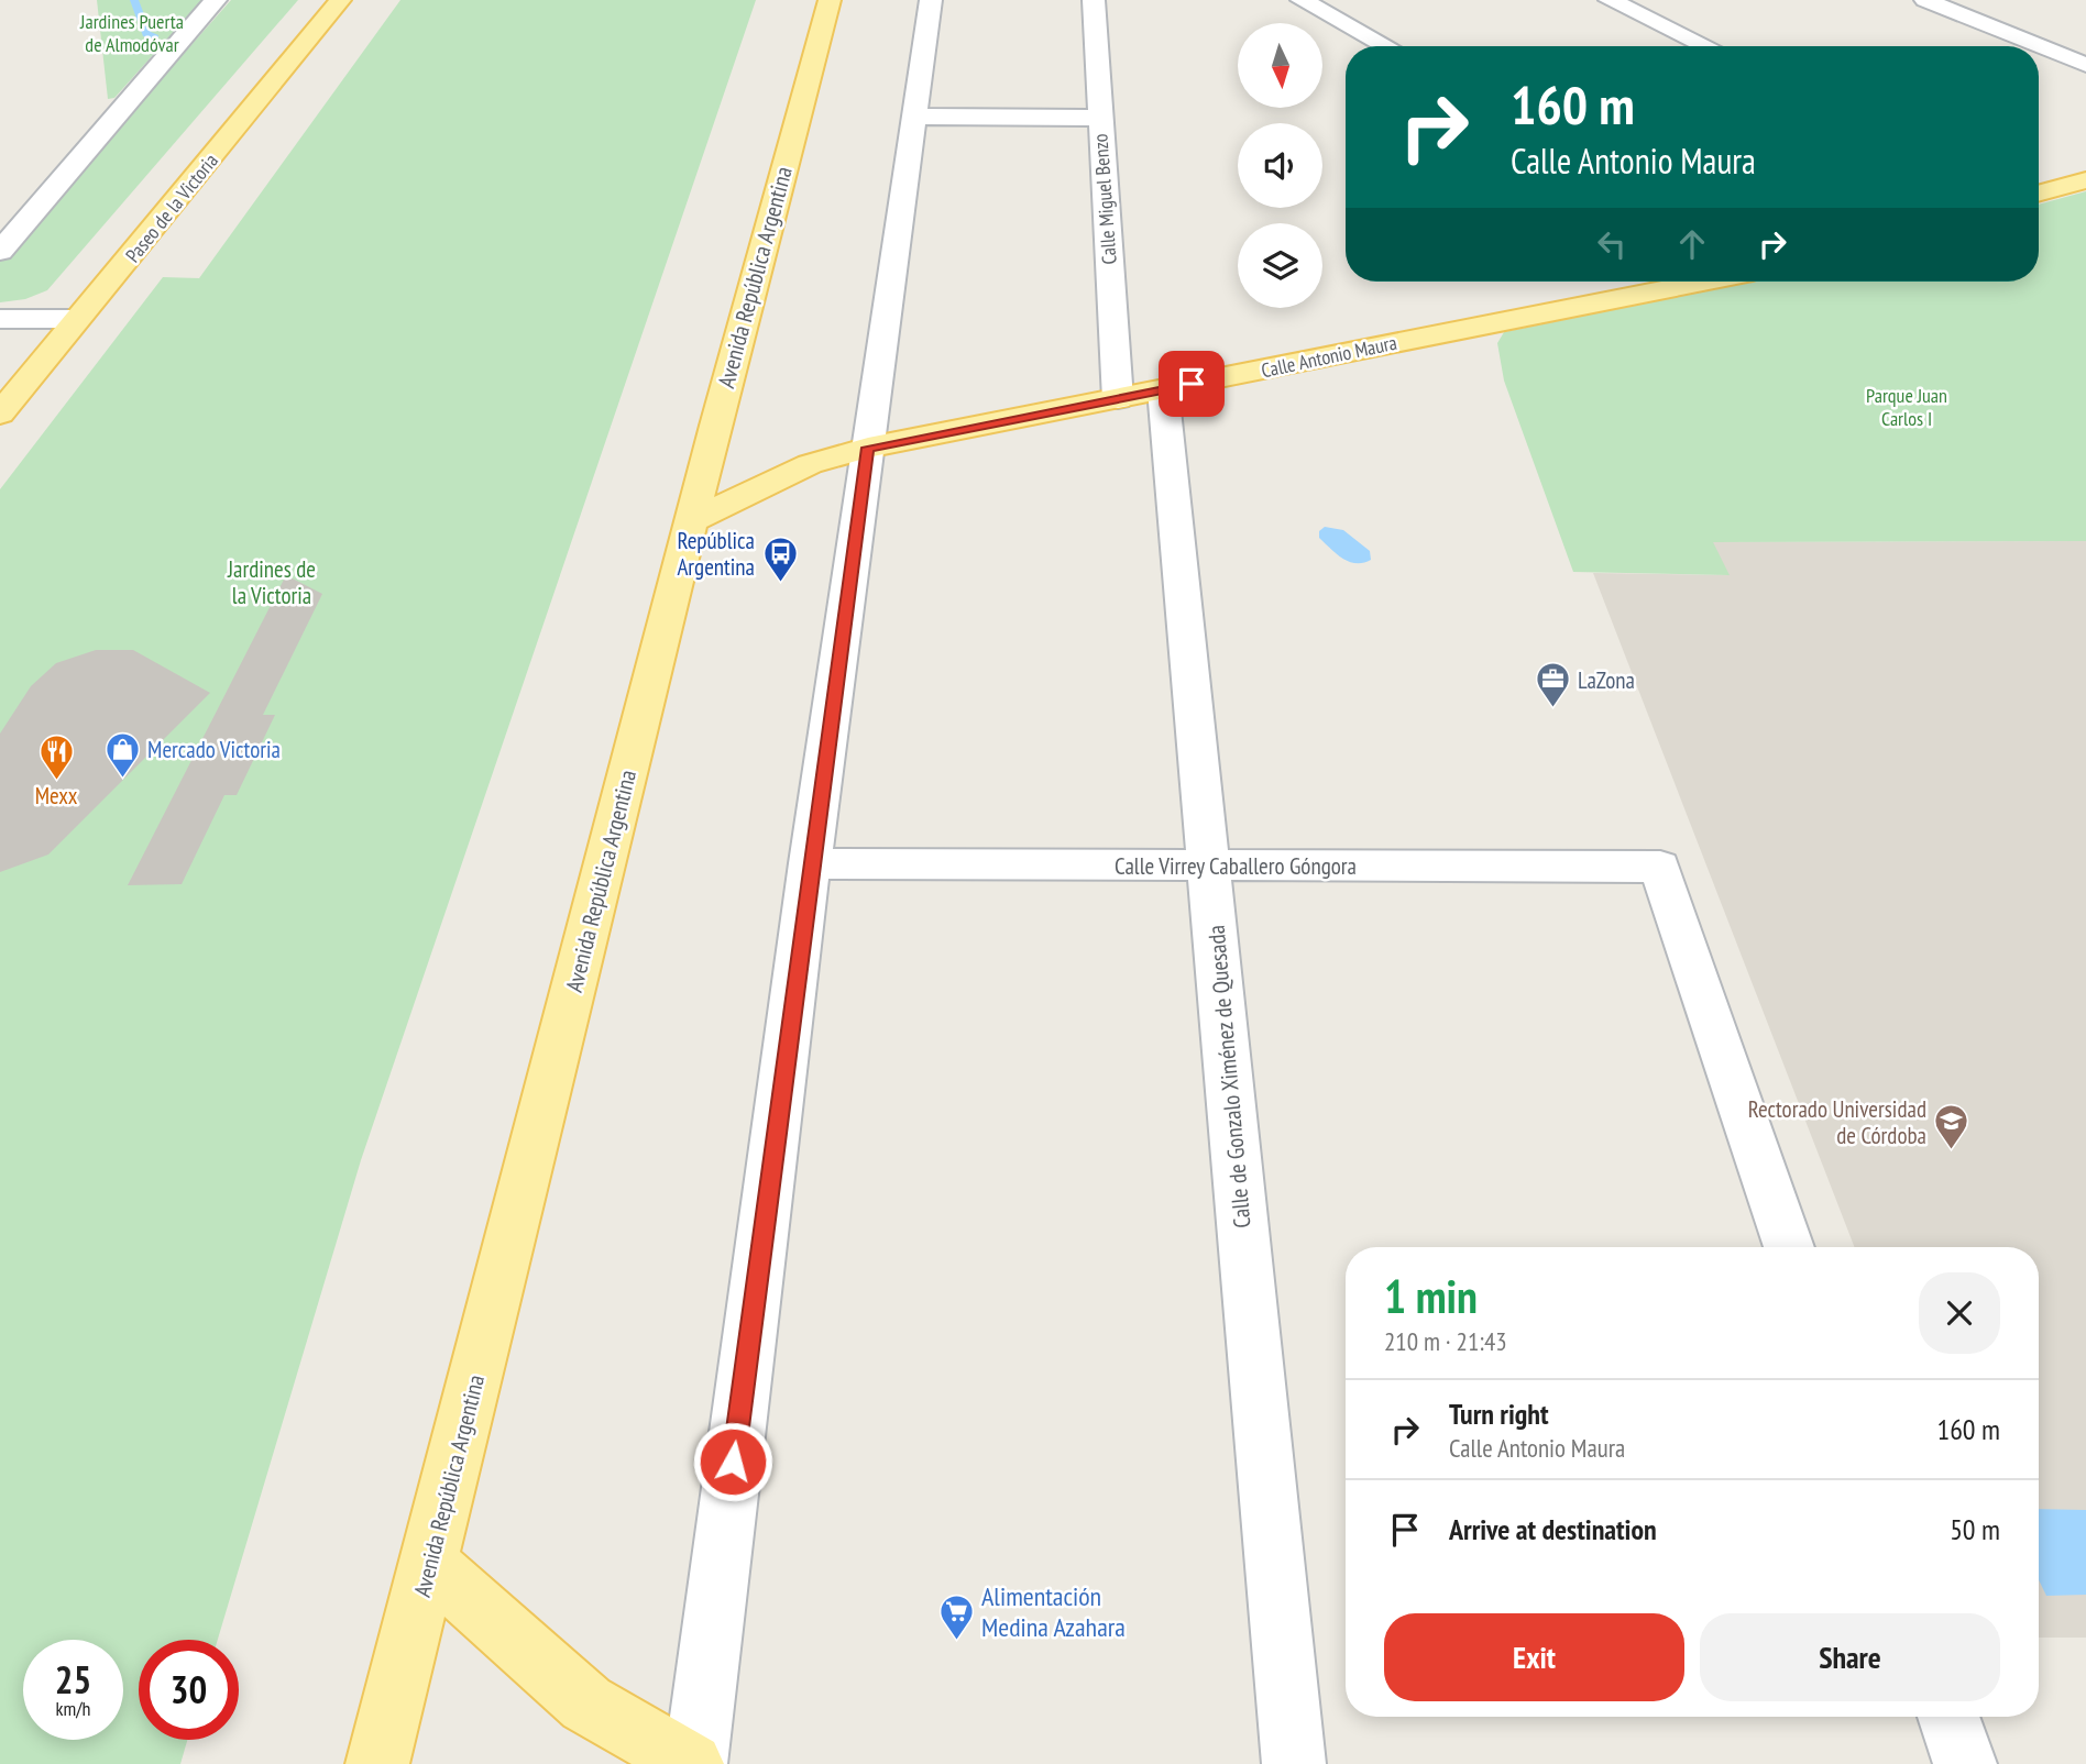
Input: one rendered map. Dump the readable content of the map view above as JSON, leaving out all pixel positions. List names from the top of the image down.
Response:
{
  "streets": {
    "main road": ["Paseo de la Victoria", "Avenida República Argentina", "Calle Antonio Maura"],
    "street": ["Calle Miguel Benzo", "Calle Virrey Caballero Góngora", "Calle de Gonzalo Ximénez de Quesada"]
  },
  "crossings": [
    ["Calle Miguel Benzo", "Calle Antonio Maura"],
    ["Avenida República Argentina", "Calle Antonio Maura"],
    ["Calle Antonio Maura", "Calle de Gonzalo Ximénez de Quesada"],
    ["Calle Virrey Caballero Góngora", "Calle de Gonzalo Ximénez de Quesada"]
  ],
  "parks": ["Jardines Puerta de Almodóvar", "Parque Juan Carlos I", "Jardines de la Victoria"],
  "places": {
    "bus stop": ["República Argentina"],
    "office": ["LaZona"],
    "shop": ["Mercado Victoria"],
    "restaurant": ["Mexx"],
    "school or university": ["Rectorado Universidad de Córdoba"],
    "supermarket": ["Alimentación Medina Azahara"]
  },
  "north": "bottom",
  "page": {
    "turn": ["160 m", "Calle Antonio Maura"],
    "heading": ["1 min", "210 m · 21:43"],
    "list": [
      {
        "name": "Turn right",
        "note": "Calle Antonio Maura",
        "value": "160 m"
      },
      {
        "name": "Arrive at destination",
        "value": "50 m"
      }
    ],
    "buttons": ["Exit", "Share"],
    "speed": "25 km/h",
    "limit": "30"
  }
}
